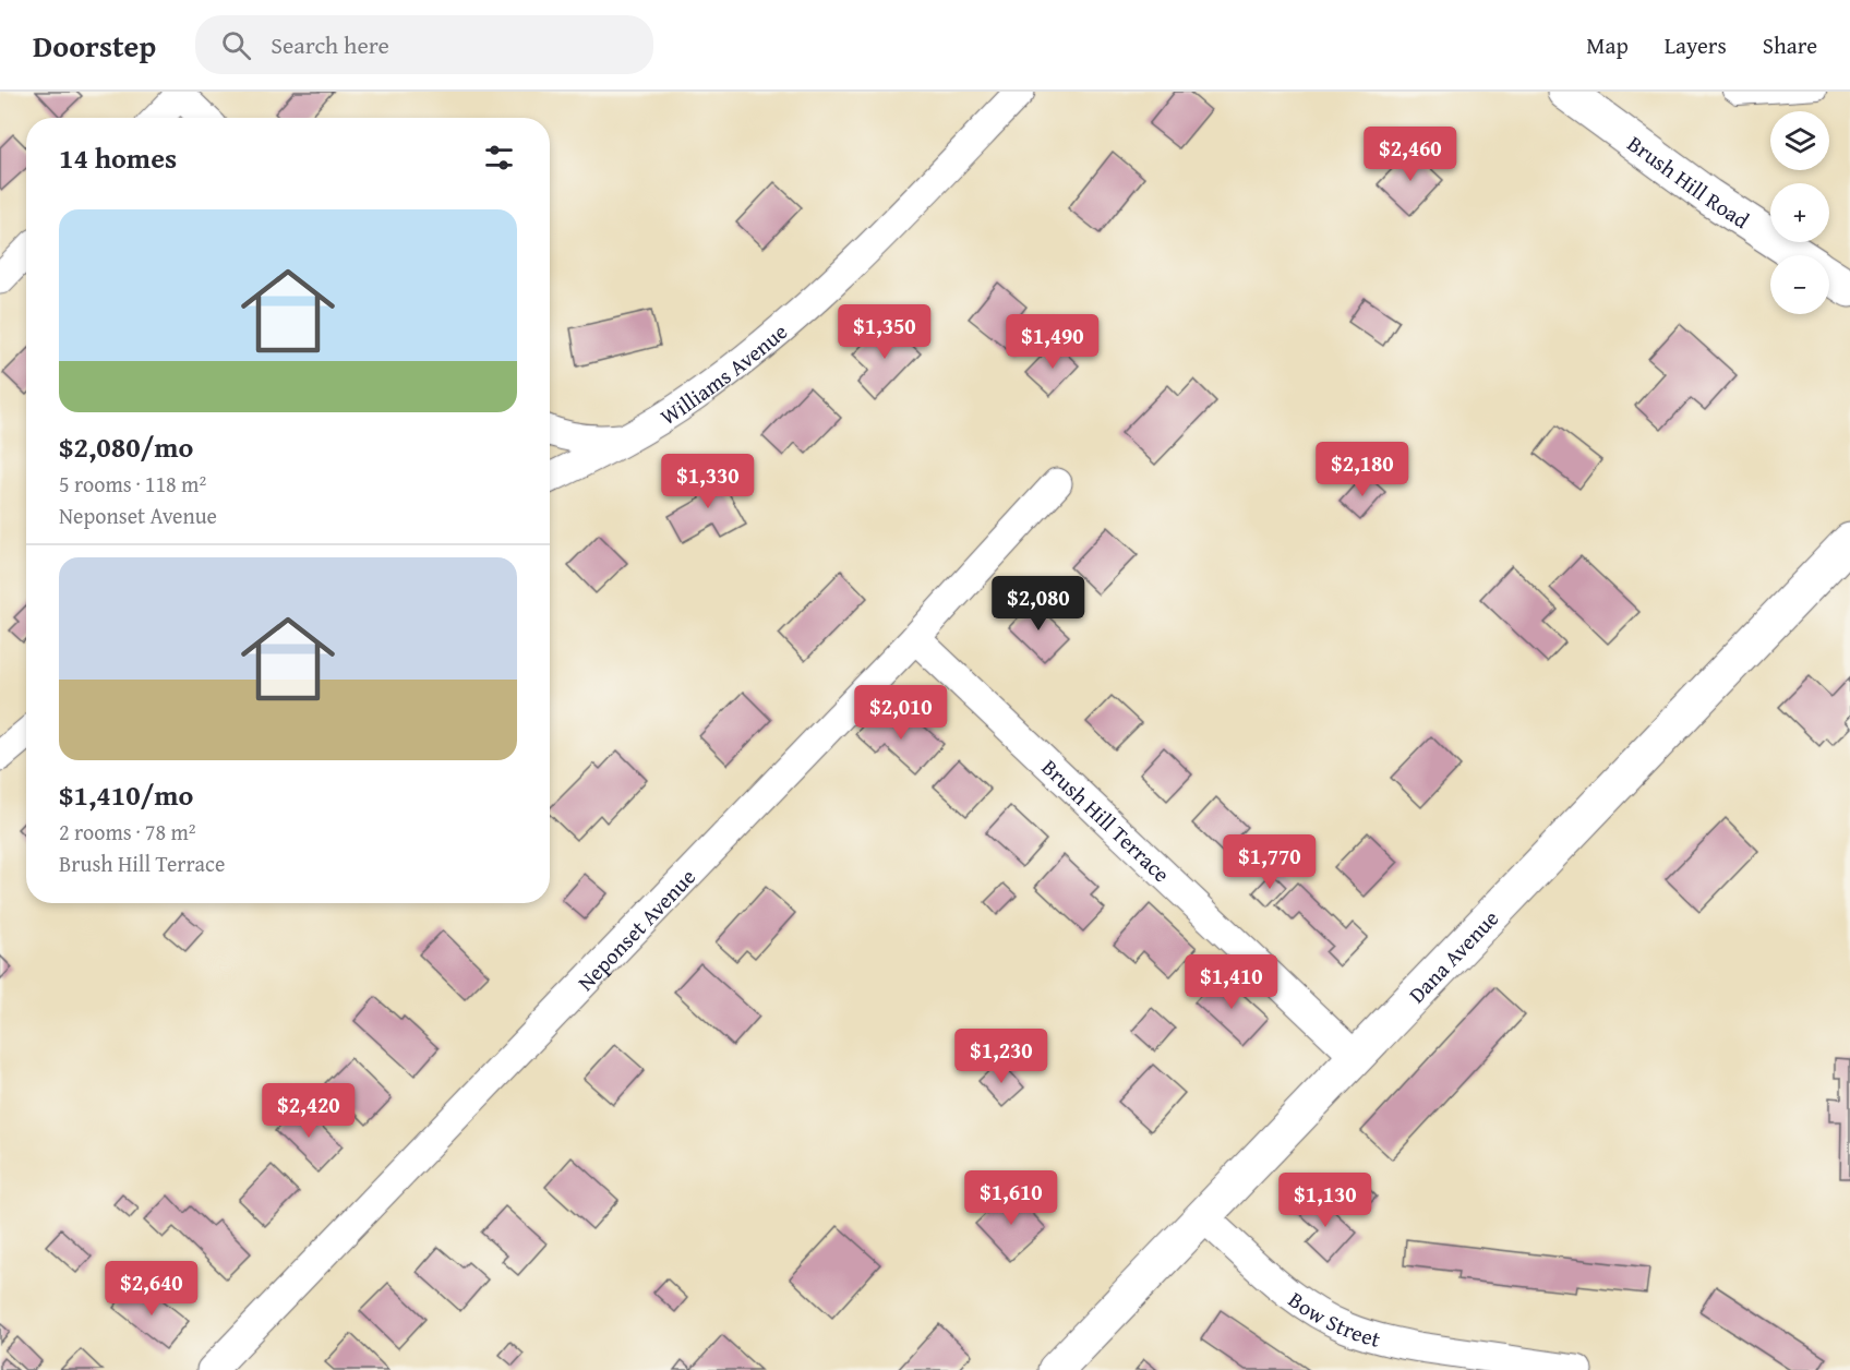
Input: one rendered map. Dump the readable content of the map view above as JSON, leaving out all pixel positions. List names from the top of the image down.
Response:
{
  "streets": {
    "street": [
      "Brush Hill Road",
      "Williams Avenue",
      "Brush Hill Terrace",
      "Neponset Avenue",
      "Dana Avenue",
      "Bow Street"
    ]
  },
  "crossings": [
    ["Brush Hill Terrace", "Neponset Avenue"],
    ["Brush Hill Terrace", "Dana Avenue"],
    ["Dana Avenue", "Bow Street"]
  ],
  "page": {
    "header": "Doorstep",
    "search": "Search here",
    "nav": ["Map", "Layers", "Share"],
    "map_buttons": ["+", "−"],
    "heading": "14 homes",
    "price": [
      "$2,460",
      "$1,350",
      "$1,490",
      "$2,180",
      "$1,330",
      "$2,080",
      "$2,010",
      "$1,770",
      "$1,410",
      "$1,230",
      "$2,420",
      "$1,610",
      "$1,130",
      "$2,640"
    ],
    "list": [
      {
        "name": "$2,080/mo",
        "note": "5 rooms · 118 m² · Neponset Avenue"
      },
      {
        "name": "$1,410/mo",
        "note": "2 rooms · 78 m² · Brush Hill Terrace"
      }
    ]
  }
}
